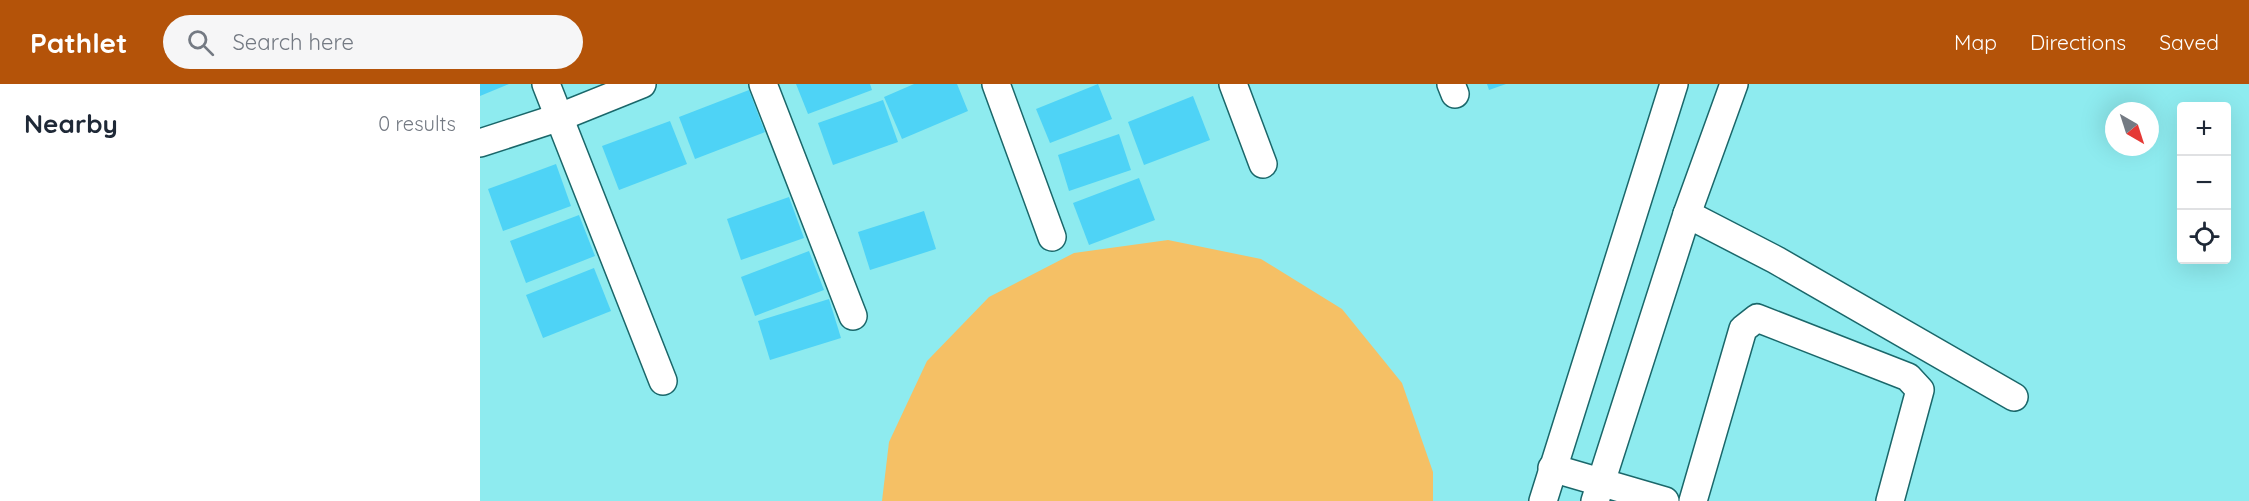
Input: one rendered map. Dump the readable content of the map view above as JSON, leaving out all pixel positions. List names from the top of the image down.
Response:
{
  "north": "bottom right",
  "page": {
    "header": "Pathlet",
    "search": "Search here",
    "nav": ["Map", "Directions", "Saved"],
    "heading": ["Nearby", "0 results"],
    "map_buttons": ["+", "−"]
  }
}
